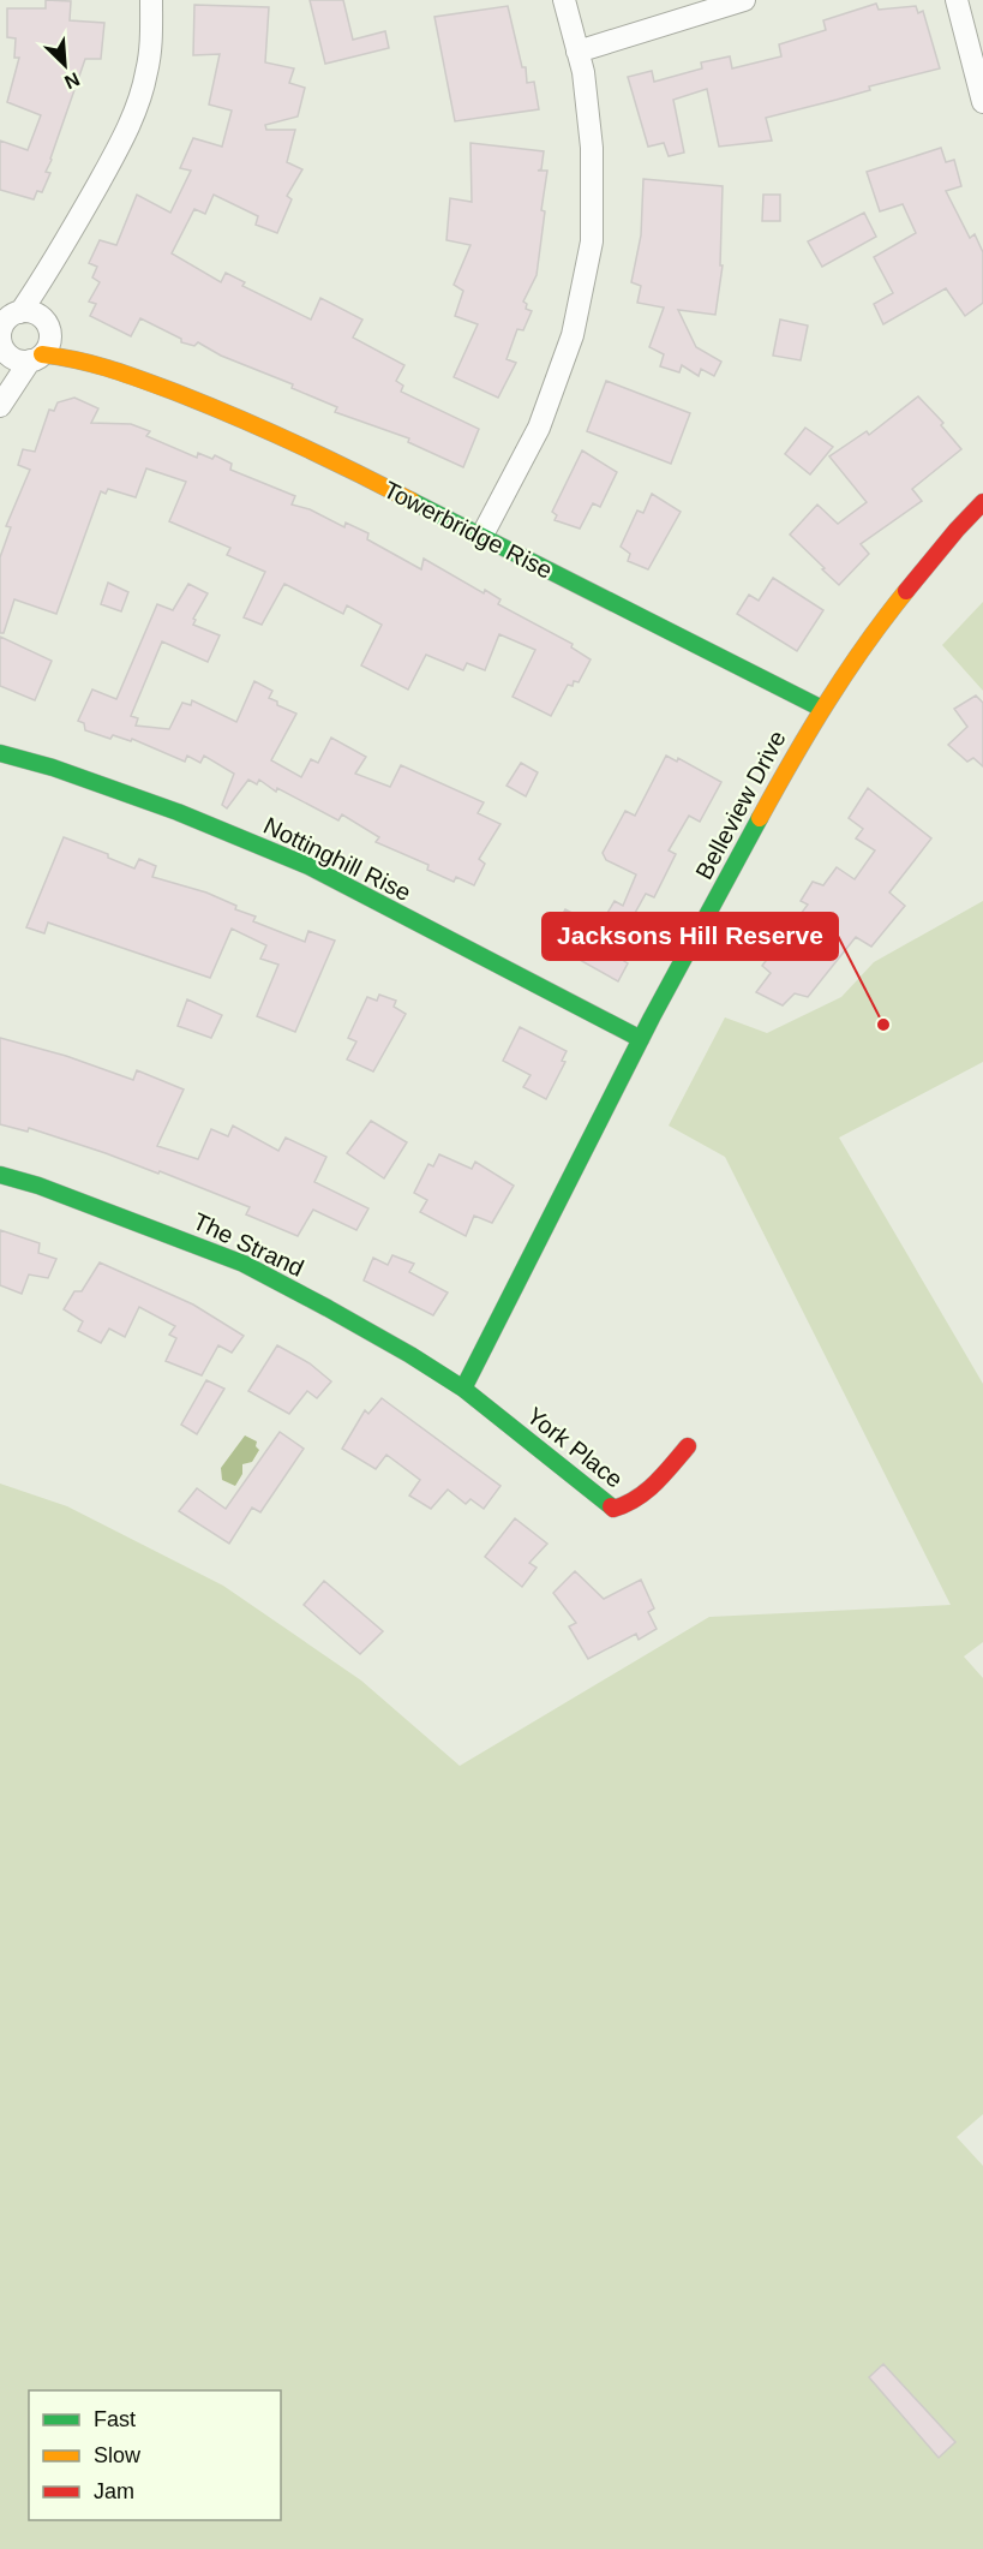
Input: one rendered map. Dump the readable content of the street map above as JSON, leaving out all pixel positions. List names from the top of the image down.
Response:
{
  "streets": {
    "street": [
      "Towerbridge Rise",
      "Belleview Drive",
      "Nottinghill Rise",
      "The Strand",
      "York Place"
    ]
  },
  "crossings": [
    ["Towerbridge Rise", "Belleview Drive"],
    ["Belleview Drive", "Nottinghill Rise"],
    ["Belleview Drive", "The Strand"],
    ["Belleview Drive", "York Place"],
    ["The Strand", "York Place"]
  ],
  "places": ["Jacksons Hill Reserve"],
  "legend": ["Fast", "Slow", "Jam"],
  "north": "bottom right"
}
